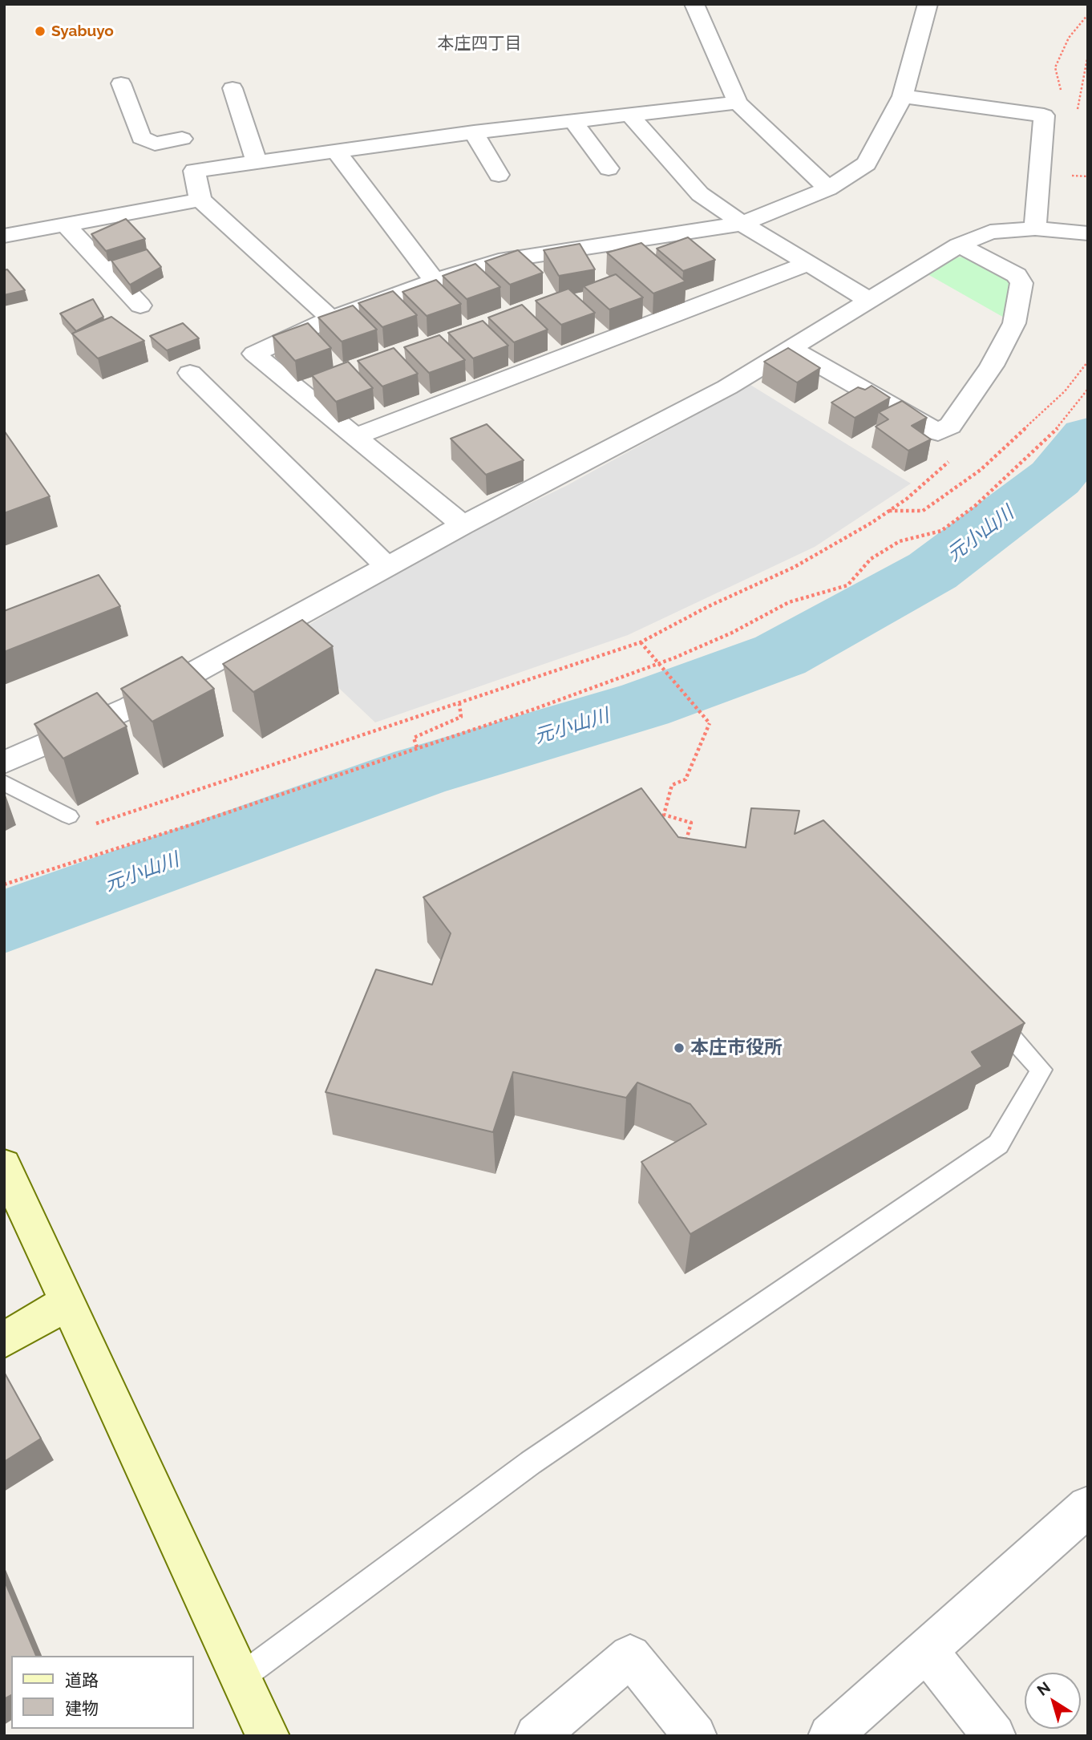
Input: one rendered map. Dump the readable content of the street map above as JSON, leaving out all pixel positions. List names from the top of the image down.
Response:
{
  "districts": ["本庄四丁目"],
  "water": ["元小山川"],
  "places": ["Syabuyo", "本庄市役所"],
  "legend": ["道路", "建物"],
  "north": "top left"
}
